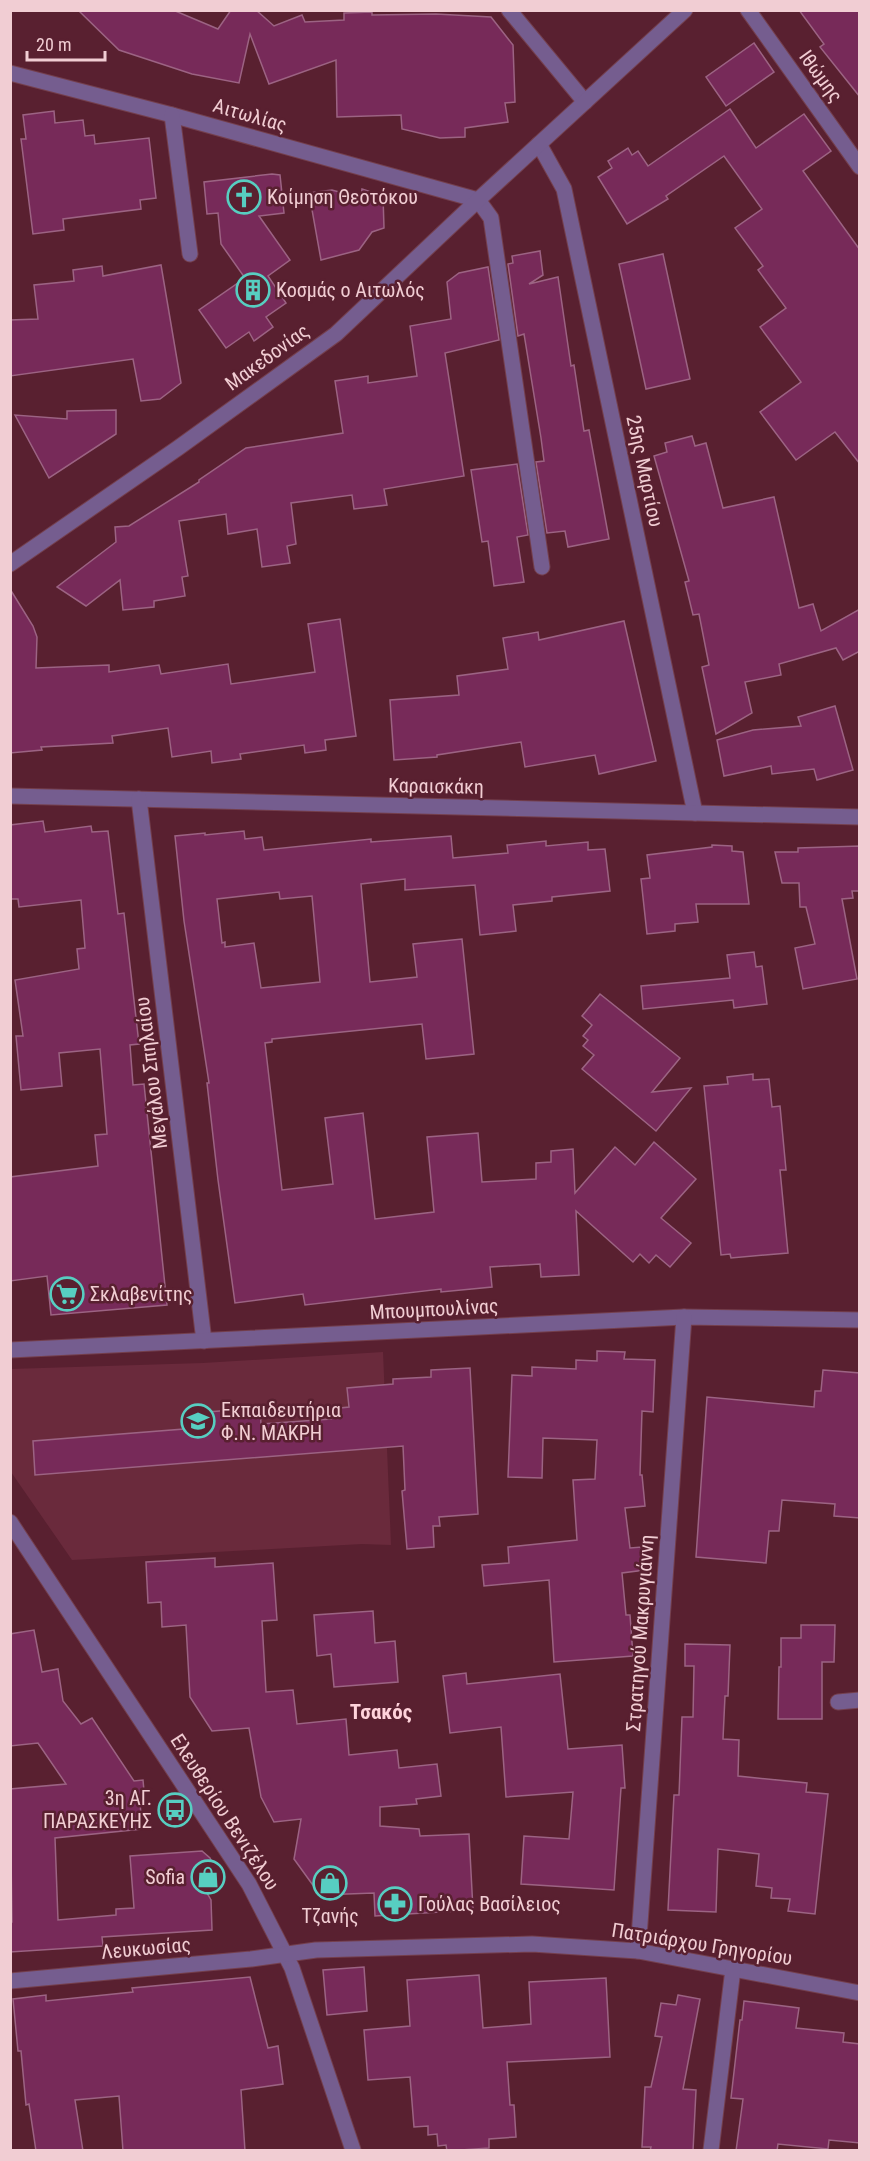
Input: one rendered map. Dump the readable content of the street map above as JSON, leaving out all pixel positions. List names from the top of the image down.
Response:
{
  "streets": {
    "street": [
      "Ιθώμης",
      "Αιτωλίας",
      "Μακεδονίας",
      "25ης Μαρτίου",
      "Καραισκάκη",
      "Μεγάλου Σπηλαίου",
      "Μπουμπουλίνας",
      "Στρατηγού Μακρυγιάννη",
      "Ελευθερίου Βενιζέλου",
      "Πατριάρχου Γρηγορίου",
      "Λευκωσίας"
    ]
  },
  "crossings": [
    ["Αιτωλίας", "Μακεδονίας"],
    ["Μακεδονίας", "25ης Μαρτίου"],
    ["25ης Μαρτίου", "Καραισκάκη"],
    ["Καραισκάκη", "Μεγάλου Σπηλαίου"],
    ["Μεγάλου Σπηλαίου", "Μπουμπουλίνας"],
    ["Μπουμπουλίνας", "Στρατηγού Μακρυγιάννη"],
    ["Στρατηγού Μακρυγιάννη", "Πατριάρχου Γρηγορίου"],
    ["Ελευθερίου Βενιζέλου", "Πατριάρχου Γρηγορίου"],
    ["Ελευθερίου Βενιζέλου", "Λευκωσίας"],
    ["Πατριάρχου Γρηγορίου", "Λευκωσίας"]
  ],
  "districts": ["Τσακός"],
  "places": {
    "church": ["Κοίμηση Θεοτόκου"],
    "building": ["Κοσμάς ο Αιτωλός"],
    "supermarket": ["Σκλαβενίτης"],
    "school or university": ["Εκπαιδευτήρια Φ.Ν. ΜΑΚΡΗ"],
    "bus stop": ["3η ΑΓ. ΠΑΡΑΣΚΕΥΗΣ"],
    "shop": ["Sofia", "Τζανής"],
    "pharmacy": ["Γούλας Βασίλειος"]
  },
  "scale_bar": "20 m"
}
